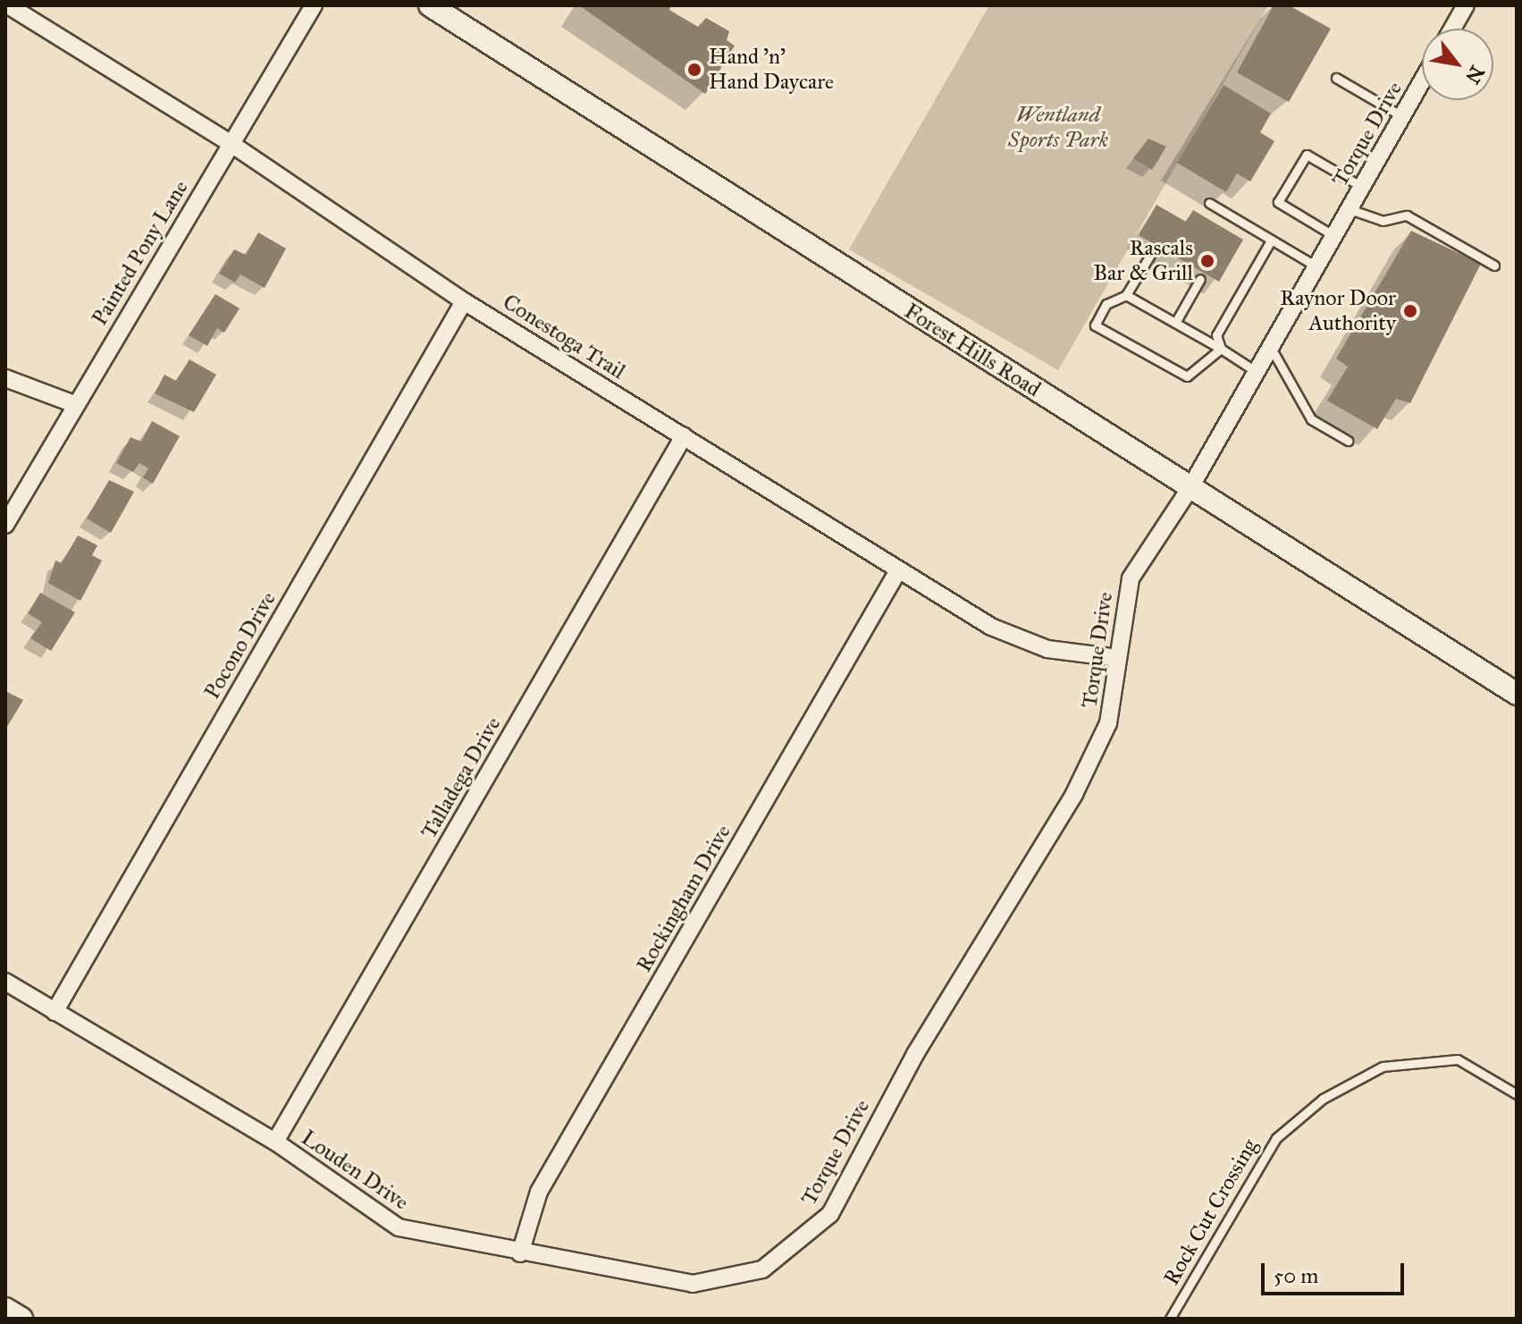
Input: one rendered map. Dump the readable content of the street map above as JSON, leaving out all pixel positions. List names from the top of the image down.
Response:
{
  "streets": {
    "street": [
      "Torque Drive",
      "Painted Pony Lane",
      "Conestoga Trail",
      "Forest Hills Road",
      "Pocono Drive",
      "Talladega Drive",
      "Rockingham Drive",
      "Louden Drive"
    ],
    "lane": ["Rock Cut Crossing"]
  },
  "crossings": [
    ["Torque Drive", "Conestoga Trail"],
    ["Torque Drive", "Forest Hills Road"],
    ["Torque Drive", "Louden Drive"],
    ["Painted Pony Lane", "Conestoga Trail"],
    ["Conestoga Trail", "Pocono Drive"],
    ["Conestoga Trail", "Talladega Drive"],
    ["Conestoga Trail", "Rockingham Drive"],
    ["Pocono Drive", "Louden Drive"],
    ["Talladega Drive", "Louden Drive"],
    ["Rockingham Drive", "Louden Drive"]
  ],
  "parks": ["Wentland Sports Park"],
  "places": ["Hand 'n' Hand Daycare", "Rascals Bar & Grill", "Raynor Door Authority"],
  "scale_bar": "50 m",
  "north": "bottom right"
}
